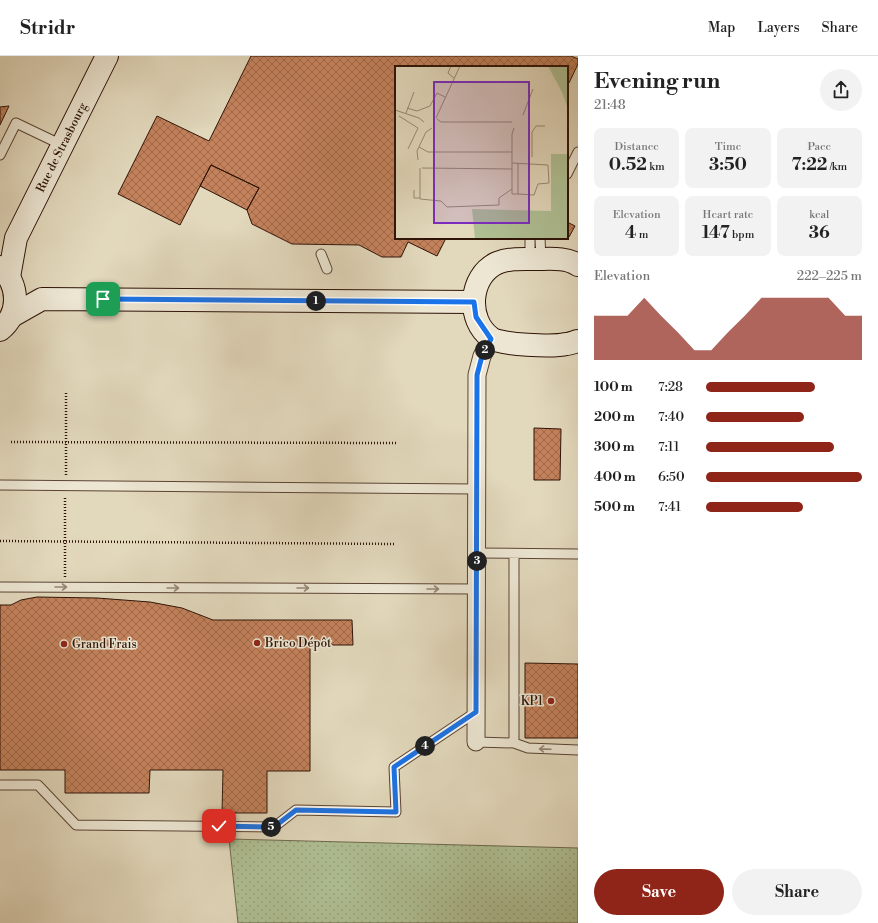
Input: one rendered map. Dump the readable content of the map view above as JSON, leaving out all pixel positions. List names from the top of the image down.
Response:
{
  "streets": {
    "street": ["Rue de Strasbourg"]
  },
  "places": ["Brico Dépôt", "Grand Frais", "KP1"],
  "page": {
    "header": "Stridr",
    "nav": ["Map", "Layers", "Share"],
    "heading": ["Evening run", "21:48"],
    "stats": [
      ["Distance", "0.52 km"],
      ["Time", "3:50"],
      ["Pace", "7:22 /km"],
      ["Elevation", "4 m"],
      ["Heart rate", "147 bpm"],
      ["kcal", "36"]
    ],
    "chart": ["Elevation", "222–225 m"],
    "pins": [
      "1",
      "2",
      "3",
      "4",
      "5"
    ],
    "list": [
      {
        "name": "100 m",
        "note": "7:28"
      },
      {
        "name": "200 m",
        "note": "7:40"
      },
      {
        "name": "300 m",
        "note": "7:11"
      },
      {
        "name": "400 m",
        "note": "6:50"
      },
      {
        "name": "500 m",
        "note": "7:41"
      }
    ],
    "buttons": ["Save", "Share"]
  }
}
